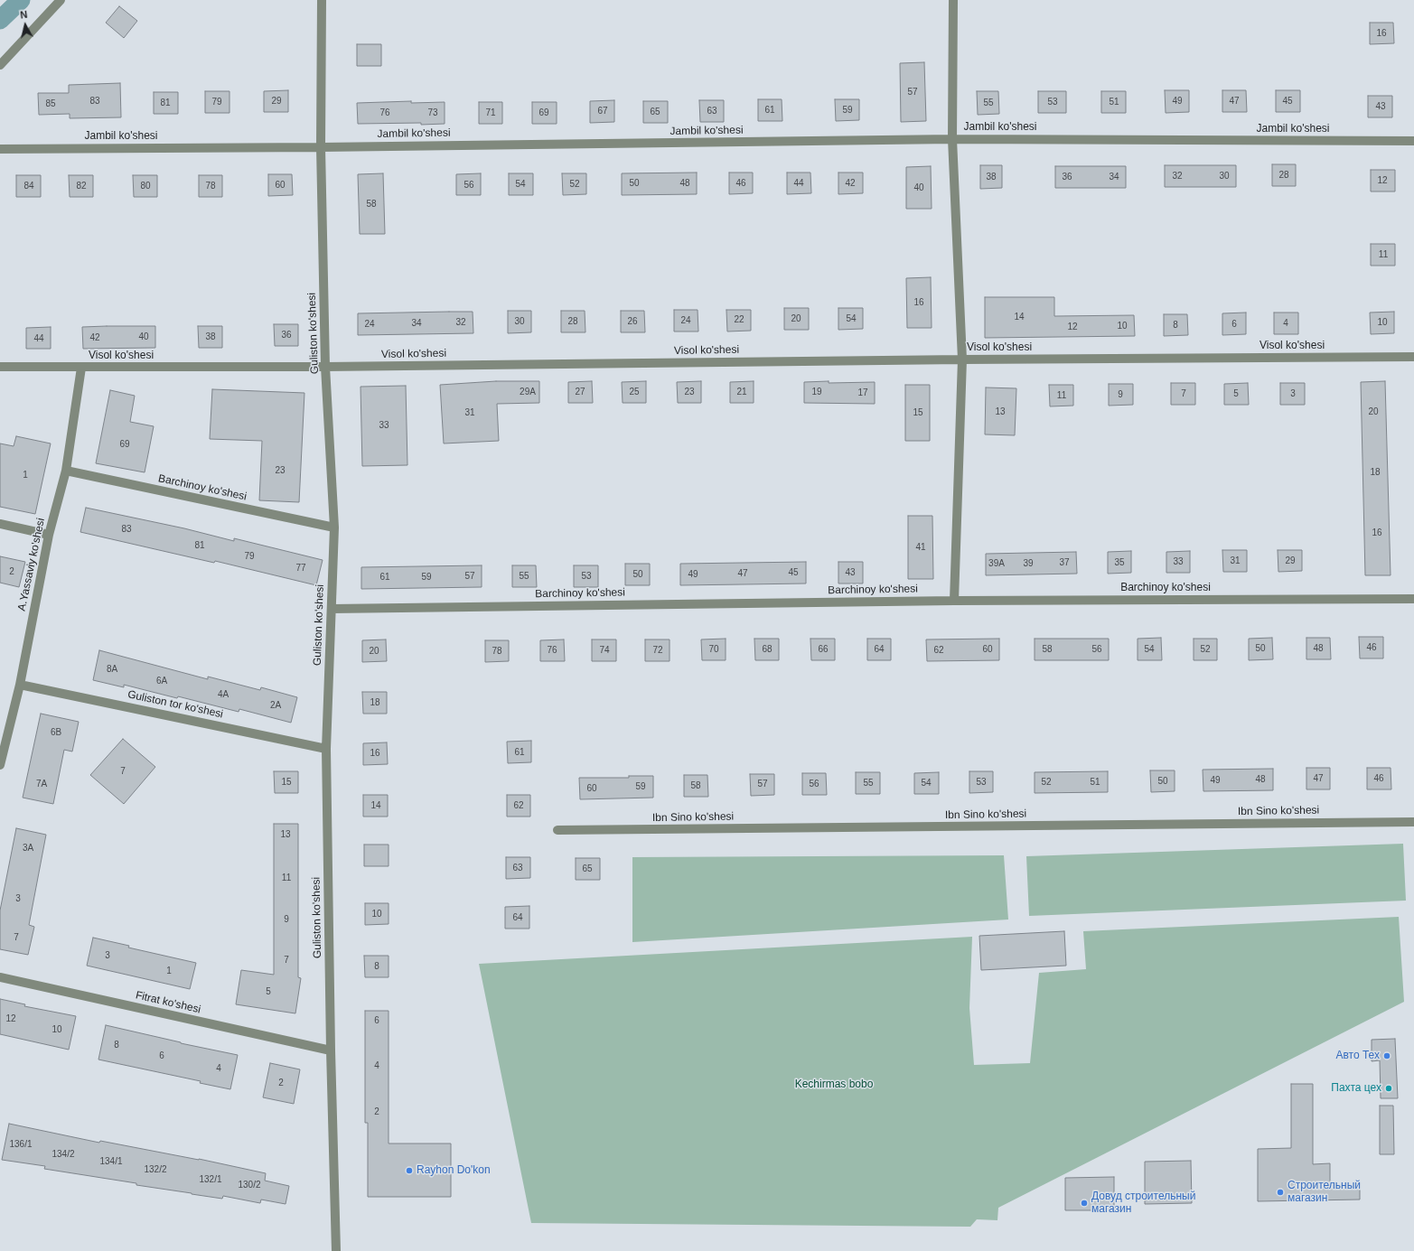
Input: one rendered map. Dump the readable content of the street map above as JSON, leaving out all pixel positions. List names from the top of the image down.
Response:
{
  "streets": {
    "street": [
      "Jambil ko'shesi",
      "Guliston ko'shesi",
      "Visol ko'shesi",
      "Barchinoy ko'shesi",
      "A.Yassaviy ko'shesi",
      "Guliston tor ko'shesi",
      "Ibn Sino ko'shesi",
      "Fitrat ko'shesi"
    ]
  },
  "crossings": [
    ["Jambil ko'shesi", "Guliston ko'shesi"],
    ["Guliston ko'shesi", "Visol ko'shesi"],
    ["Guliston ko'shesi", "Barchinoy ko'shesi"],
    ["Guliston ko'shesi", "Guliston tor ko'shesi"],
    ["Guliston ko'shesi", "Fitrat ko'shesi"],
    ["Visol ko'shesi", "A.Yassaviy ko'shesi"],
    ["Barchinoy ko'shesi", "A.Yassaviy ko'shesi"],
    ["A.Yassaviy ko'shesi", "Guliston tor ko'shesi"]
  ],
  "parks": ["Kechirmas bobo"],
  "places": [
    "Авто Тех",
    "Пахта цех",
    "Rayhon Do'kon",
    "Строительный магазин",
    "Довуд строительный магазин"
  ],
  "house_numbers": [
    "16",
    "57",
    "83",
    "29",
    "49",
    "47",
    "45",
    "79",
    "53",
    "51",
    "81",
    "55",
    "85",
    "43",
    "61",
    "59",
    "67",
    "63",
    "65",
    "76",
    "73",
    "71",
    "69",
    "28",
    "32",
    "30",
    "38",
    "36",
    "34",
    "12",
    "50",
    "48",
    "46",
    "44",
    "42",
    "54",
    "52",
    "60",
    "56",
    "84",
    "82",
    "80",
    "78",
    "40",
    "58",
    "11",
    "16",
    "14",
    "20",
    "54",
    "22",
    "24",
    "30",
    "28",
    "26",
    "32",
    "10",
    "34",
    "4",
    "24",
    "6",
    "8",
    "10",
    "12",
    "36",
    "40",
    "38",
    "42",
    "44",
    "29A",
    "27",
    "25",
    "23",
    "21",
    "19",
    "17",
    "7",
    "5",
    "3",
    "9",
    "11",
    "13",
    "20",
    "31",
    "15",
    "33",
    "69",
    "23",
    "18",
    "1",
    "83",
    "16",
    "81",
    "41",
    "79",
    "31",
    "29",
    "33",
    "37",
    "35",
    "39A",
    "39",
    "77",
    "2",
    "45",
    "43",
    "47",
    "50",
    "49",
    "57",
    "55",
    "53",
    "61",
    "59",
    "46",
    "50",
    "48",
    "70",
    "68",
    "66",
    "64",
    "60",
    "58",
    "56",
    "54",
    "52",
    "76",
    "74",
    "72",
    "62",
    "20",
    "78",
    "8A",
    "6A",
    "4A",
    "18",
    "2A",
    "6B",
    "61",
    "16",
    "7",
    "47",
    "46",
    "48",
    "49",
    "50",
    "15",
    "53",
    "52",
    "51",
    "55",
    "54",
    "7A",
    "57",
    "56",
    "58",
    "59",
    "60",
    "14",
    "62",
    "13",
    "3A",
    "63",
    "65",
    "11",
    "3",
    "10",
    "64",
    "9",
    "7",
    "3",
    "7",
    "8",
    "1",
    "5",
    "12",
    "6",
    "10",
    "8",
    "6",
    "4",
    "4",
    "2",
    "2",
    "136/1",
    "134/2",
    "134/1",
    "132/2",
    "132/1",
    "130/2"
  ],
  "north": "top"
}
